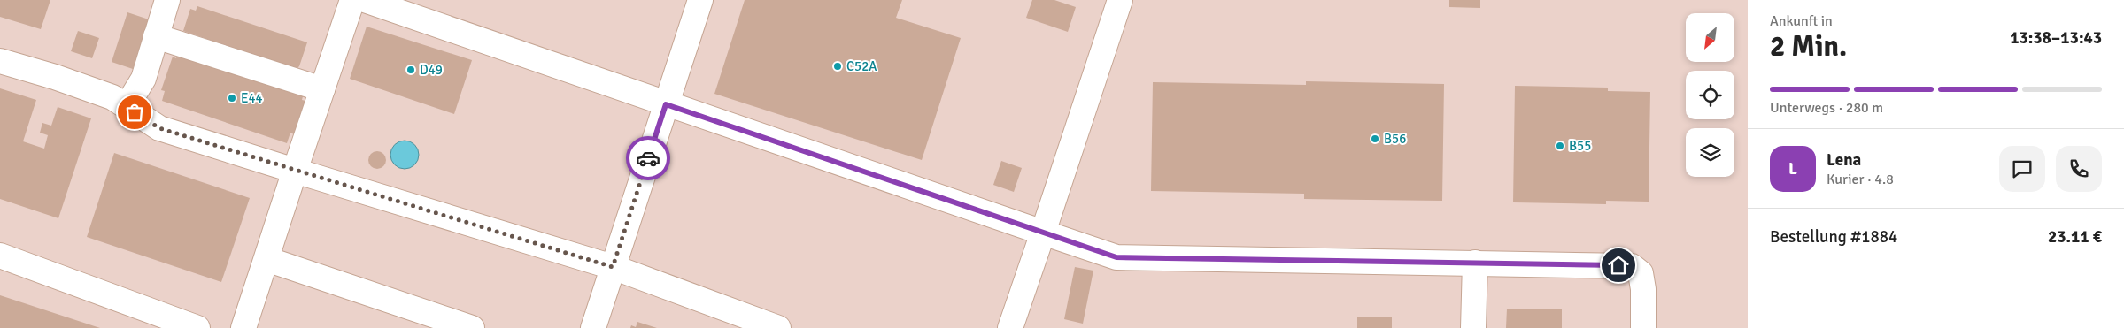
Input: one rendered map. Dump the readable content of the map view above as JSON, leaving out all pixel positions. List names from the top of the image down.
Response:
{
  "places": [
    "C52A",
    "D49",
    "E44",
    "B56",
    "B55"
  ],
  "north": "bottom left",
  "page": {
    "heading": ["2 Min.", "Ankunft in", "13:38–13:43"],
    "panel": [
      "Lena",
      "Kurier · 4.8",
      "Bestellung #1884",
      "23.11 €"
    ],
    "bar": "Unterwegs · 280 m",
    "round": "L"
  }
}
